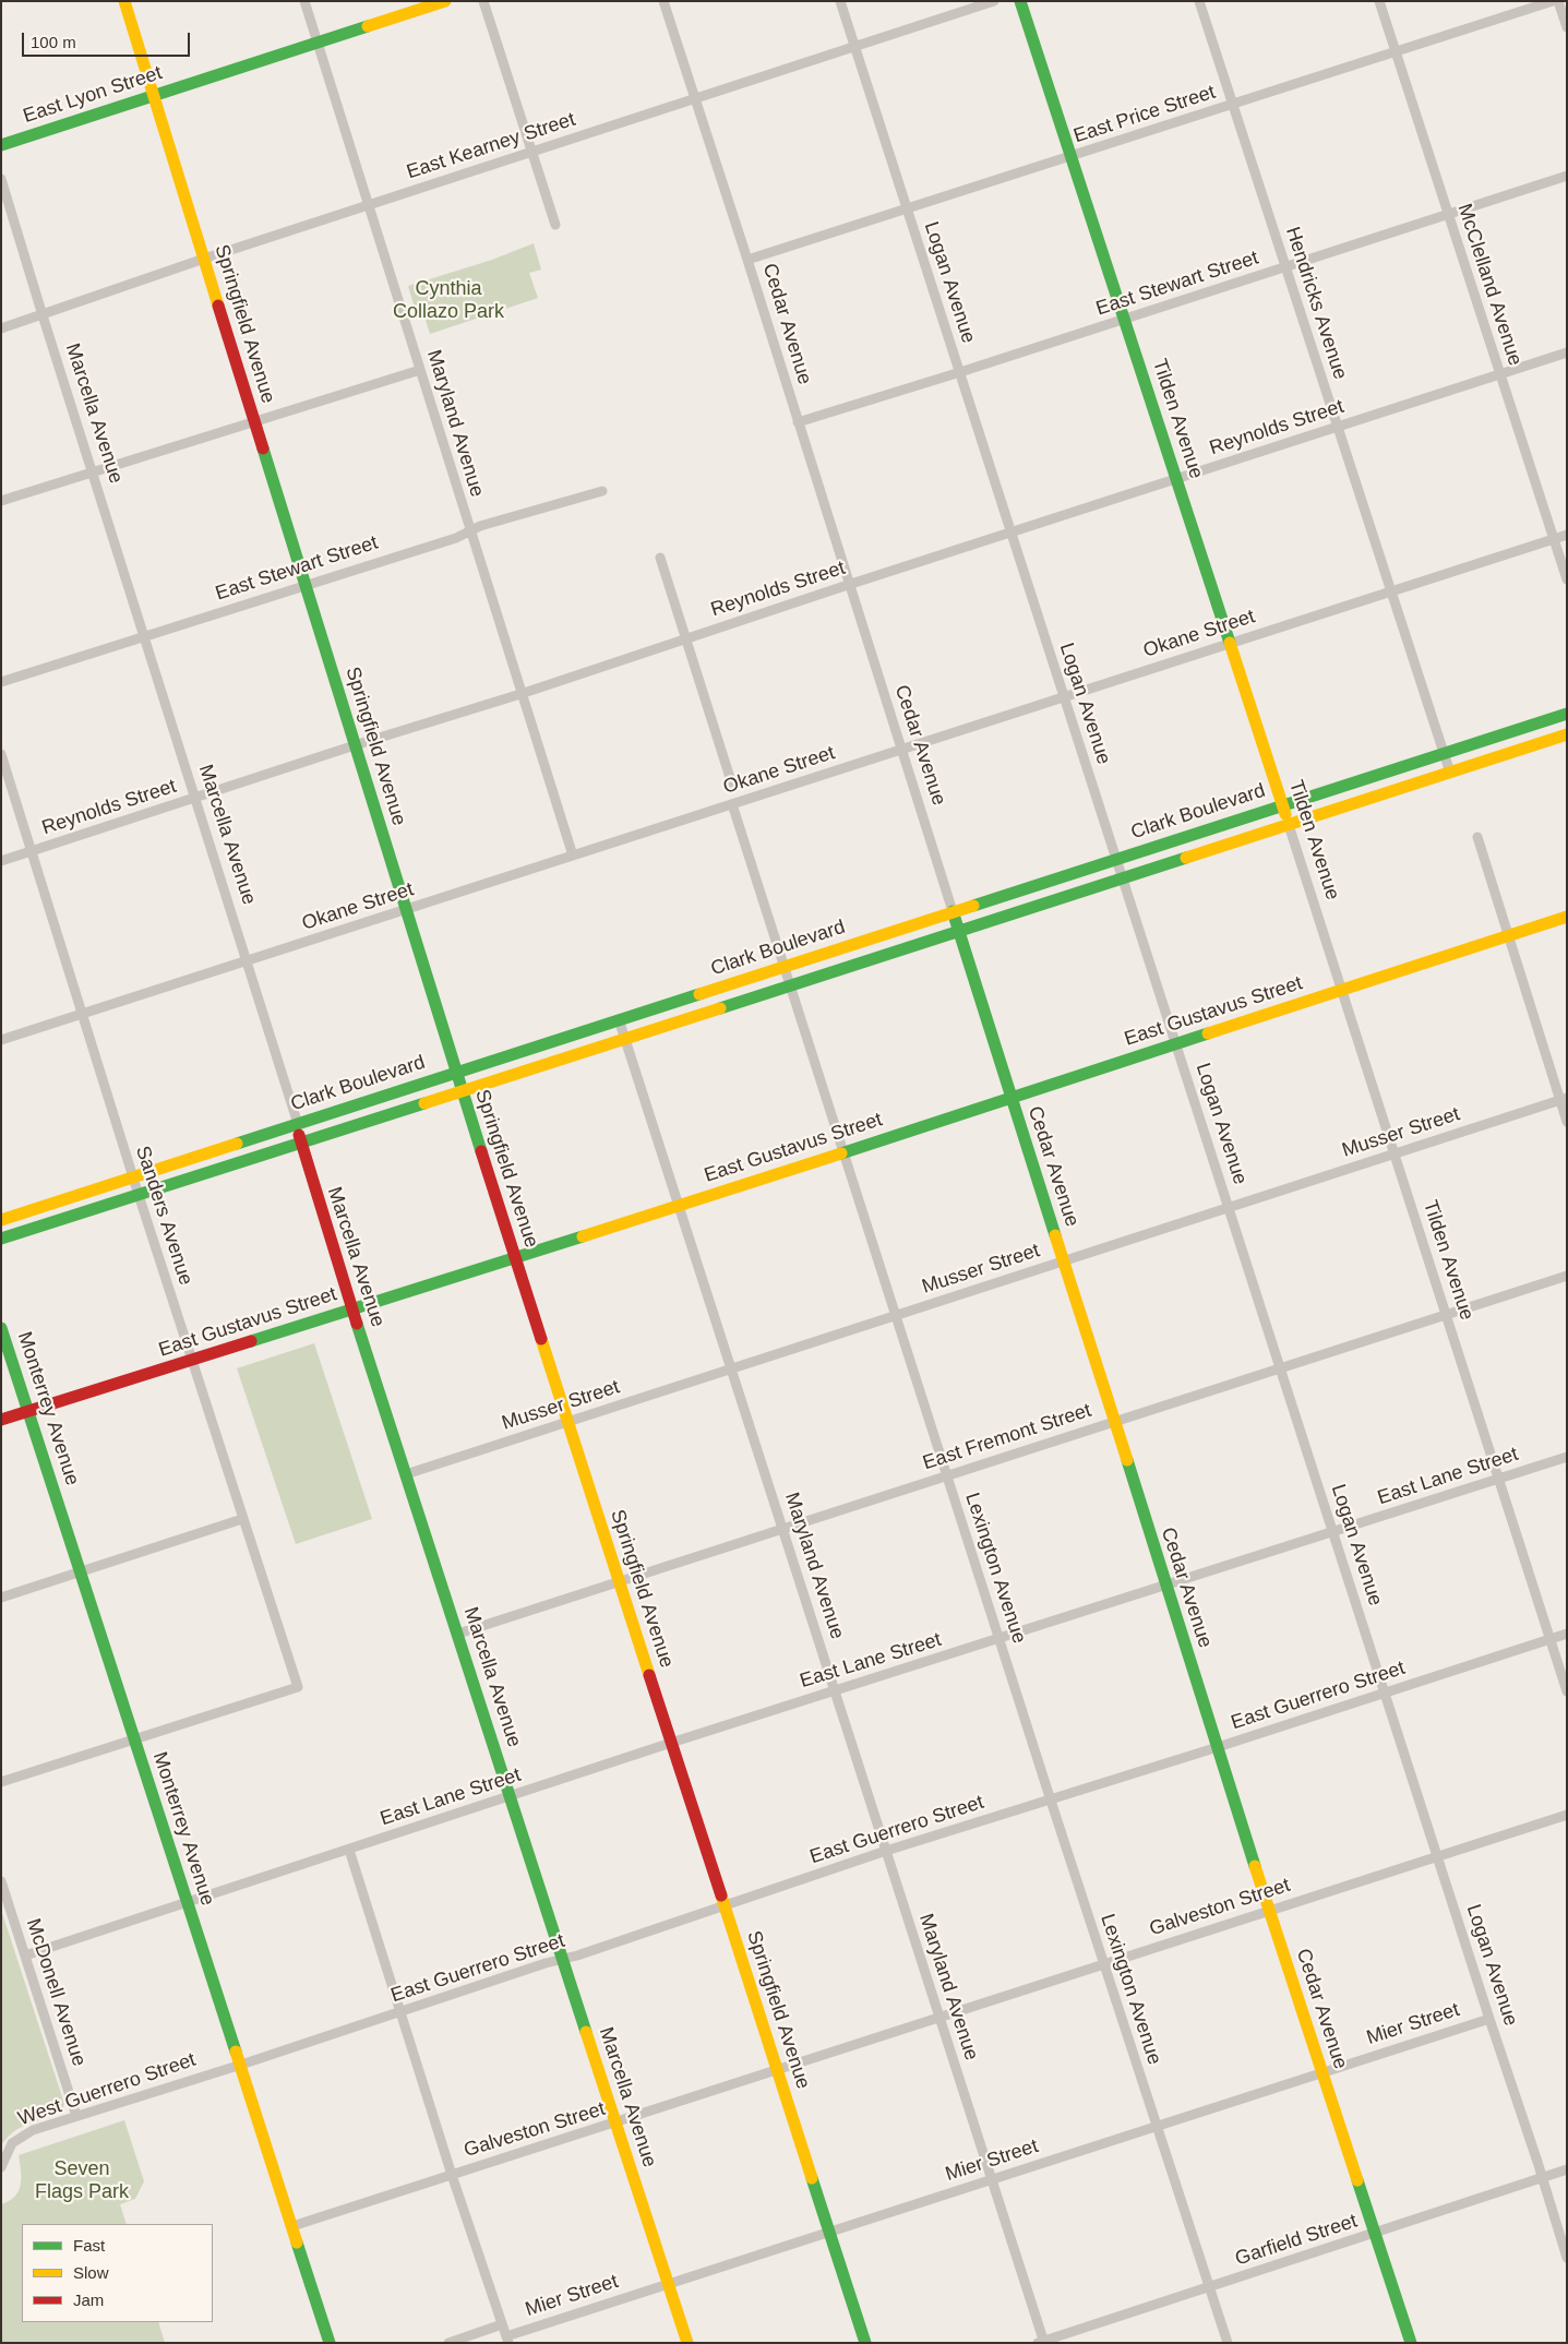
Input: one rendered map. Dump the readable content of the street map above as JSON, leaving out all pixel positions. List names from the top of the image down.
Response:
{
  "streets": {
    "street": [
      "East Lyon Street",
      "East Price Street",
      "East Kearney Street",
      "Logan Avenue",
      "East Stewart Street",
      "McClelland Avenue",
      "Hendricks Avenue",
      "Springfield Avenue",
      "Cedar Avenue",
      "Marcella Avenue",
      "Tilden Avenue",
      "Maryland Avenue",
      "Reynolds Street",
      "Okane Street",
      "Clark Boulevard",
      "East Gustavus Street",
      "Musser Street",
      "Sanders Avenue",
      "Monterrey Avenue",
      "East Fremont Street",
      "East Lane Street",
      "Lexington Avenue",
      "East Guerrero Street",
      "Galveston Street",
      "McDonell Avenue",
      "Mier Street",
      "West Guerrero Street",
      "Garfield Street"
    ]
  },
  "crossings": [
    ["East Lyon Street", "Springfield Avenue"],
    ["East Lyon Street", "Maryland Avenue"],
    ["East Price Street", "Logan Avenue"],
    ["East Price Street", "McClelland Avenue"],
    ["East Price Street", "Hendricks Avenue"],
    ["East Price Street", "Cedar Avenue"],
    ["East Price Street", "Tilden Avenue"],
    ["East Kearney Street", "Logan Avenue"],
    ["East Kearney Street", "Springfield Avenue"],
    ["East Kearney Street", "Cedar Avenue"],
    ["East Kearney Street", "Marcella Avenue"],
    ["East Kearney Street", "Maryland Avenue"],
    ["Logan Avenue", "East Stewart Street"],
    ["Logan Avenue", "Reynolds Street"],
    ["Logan Avenue", "Okane Street"],
    ["Logan Avenue", "Clark Boulevard"],
    ["Logan Avenue", "East Gustavus Street"],
    ["Logan Avenue", "Musser Street"],
    ["Logan Avenue", "East Fremont Street"],
    ["Logan Avenue", "East Lane Street"],
    ["Logan Avenue", "East Guerrero Street"],
    ["Logan Avenue", "Galveston Street"],
    ["Logan Avenue", "Mier Street"],
    ["Logan Avenue", "Garfield Street"],
    ["East Stewart Street", "McClelland Avenue"],
    ["East Stewart Street", "Hendricks Avenue"],
    ["East Stewart Street", "Springfield Avenue"],
    ["East Stewart Street", "Cedar Avenue"],
    ["East Stewart Street", "Marcella Avenue"],
    ["East Stewart Street", "Tilden Avenue"],
    ["East Stewart Street", "Maryland Avenue"],
    ["McClelland Avenue", "Reynolds Street"],
    ["McClelland Avenue", "Okane Street"],
    ["Hendricks Avenue", "Reynolds Street"],
    ["Hendricks Avenue", "Okane Street"],
    ["Hendricks Avenue", "Clark Boulevard"],
    ["Springfield Avenue", "Reynolds Street"],
    ["Springfield Avenue", "Okane Street"],
    ["Springfield Avenue", "Clark Boulevard"],
    ["Springfield Avenue", "East Gustavus Street"],
    ["Springfield Avenue", "Musser Street"],
    ["Springfield Avenue", "East Fremont Street"],
    ["Springfield Avenue", "East Lane Street"],
    ["Springfield Avenue", "East Guerrero Street"],
    ["Springfield Avenue", "Galveston Street"],
    ["Springfield Avenue", "Mier Street"],
    ["Cedar Avenue", "Reynolds Street"],
    ["Cedar Avenue", "Okane Street"],
    ["Cedar Avenue", "Clark Boulevard"],
    ["Cedar Avenue", "East Gustavus Street"],
    ["Cedar Avenue", "Musser Street"],
    ["Cedar Avenue", "East Fremont Street"],
    ["Cedar Avenue", "East Lane Street"],
    ["Cedar Avenue", "East Guerrero Street"],
    ["Cedar Avenue", "Galveston Street"],
    ["Cedar Avenue", "Mier Street"],
    ["Cedar Avenue", "Garfield Street"],
    ["Marcella Avenue", "Reynolds Street"],
    ["Marcella Avenue", "Okane Street"],
    ["Marcella Avenue", "Clark Boulevard"],
    ["Marcella Avenue", "East Gustavus Street"],
    ["Marcella Avenue", "Musser Street"],
    ["Marcella Avenue", "East Fremont Street"],
    ["Marcella Avenue", "East Lane Street"],
    ["Marcella Avenue", "East Guerrero Street"],
    ["Marcella Avenue", "Galveston Street"],
    ["Marcella Avenue", "Mier Street"],
    ["Tilden Avenue", "Reynolds Street"],
    ["Tilden Avenue", "Okane Street"],
    ["Tilden Avenue", "Clark Boulevard"],
    ["Tilden Avenue", "East Gustavus Street"],
    ["Tilden Avenue", "Musser Street"],
    ["Tilden Avenue", "East Fremont Street"],
    ["Tilden Avenue", "East Lane Street"],
    ["Tilden Avenue", "East Guerrero Street"],
    ["Maryland Avenue", "Reynolds Street"],
    ["Maryland Avenue", "Okane Street"],
    ["Maryland Avenue", "Clark Boulevard"],
    ["Maryland Avenue", "East Gustavus Street"],
    ["Maryland Avenue", "Musser Street"],
    ["Maryland Avenue", "East Fremont Street"],
    ["Maryland Avenue", "East Lane Street"],
    ["Maryland Avenue", "East Guerrero Street"],
    ["Maryland Avenue", "Galveston Street"],
    ["Maryland Avenue", "Mier Street"],
    ["Maryland Avenue", "Garfield Street"],
    ["Reynolds Street", "Sanders Avenue"],
    ["Okane Street", "Sanders Avenue"],
    ["Okane Street", "Lexington Avenue"],
    ["Clark Boulevard", "Sanders Avenue"],
    ["Clark Boulevard", "Lexington Avenue"],
    ["East Gustavus Street", "Sanders Avenue"],
    ["East Gustavus Street", "Monterrey Avenue"],
    ["East Gustavus Street", "Lexington Avenue"],
    ["Musser Street", "Lexington Avenue"],
    ["Sanders Avenue", "Monterrey Avenue"],
    ["Monterrey Avenue", "East Lane Street"],
    ["Monterrey Avenue", "East Guerrero Street"],
    ["Monterrey Avenue", "Galveston Street"],
    ["Monterrey Avenue", "West Guerrero Street"],
    ["East Fremont Street", "Lexington Avenue"],
    ["East Lane Street", "Lexington Avenue"],
    ["East Lane Street", "McDonell Avenue"],
    ["Lexington Avenue", "East Guerrero Street"],
    ["Lexington Avenue", "Galveston Street"],
    ["Lexington Avenue", "Mier Street"],
    ["Lexington Avenue", "Garfield Street"],
    ["East Guerrero Street", "West Guerrero Street"],
    ["McDonell Avenue", "West Guerrero Street"]
  ],
  "parks": ["Cynthia Collazo Park", "Seven Flags Park"],
  "legend": ["Fast", "Slow", "Jam"],
  "scale_bar": "100 m"
}
